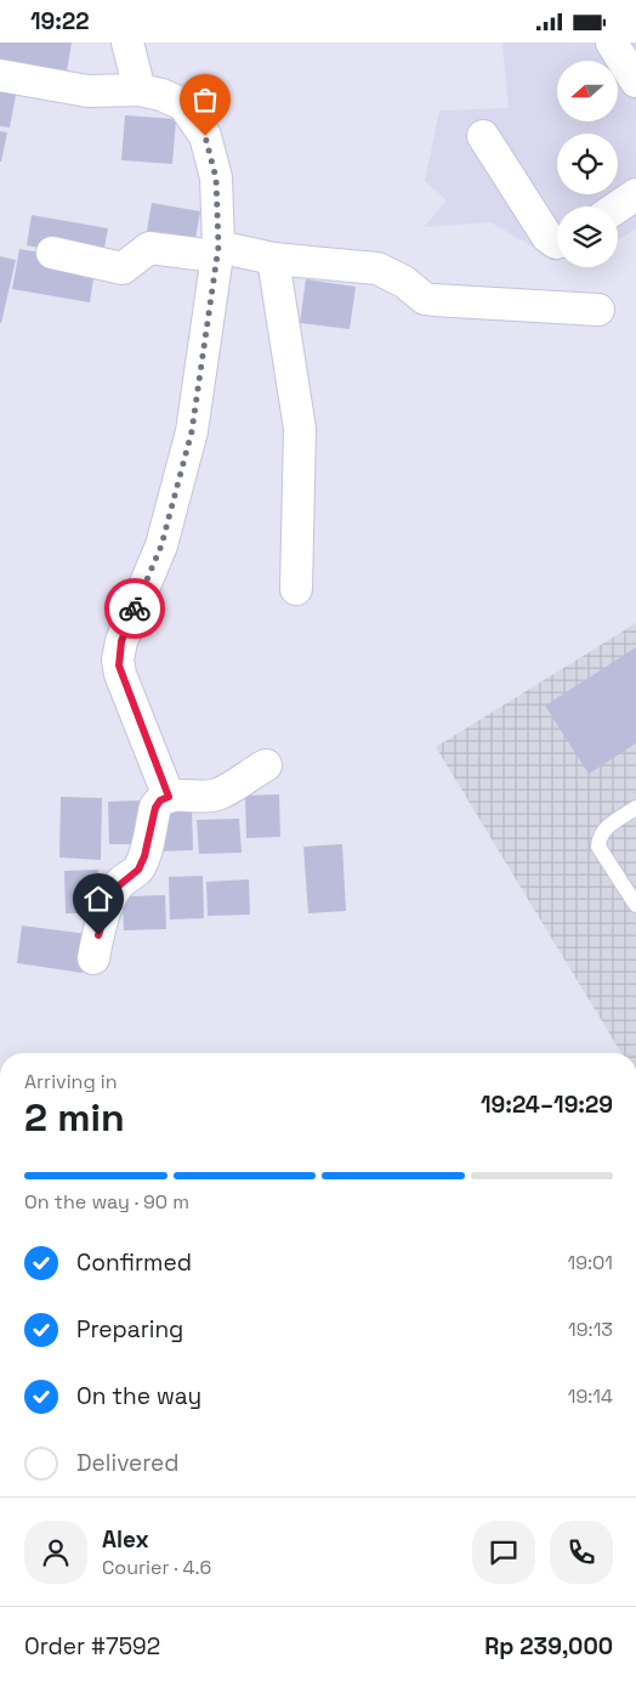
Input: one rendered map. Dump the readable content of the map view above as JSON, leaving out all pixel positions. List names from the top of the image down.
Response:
{
  "north": "left",
  "page": {
    "status": "19:22",
    "heading": ["2 min", "Arriving in", "19:24–19:29"],
    "panel": [
      "Alex",
      "Courier · 4.6",
      "Order #7592",
      "Rp 239,000"
    ],
    "bar": "On the way · 90 m",
    "list": [
      ["Confirmed", "19:01"],
      ["Preparing", "19:13"],
      ["On the way", "19:14"],
      "Delivered"
    ]
  }
}
